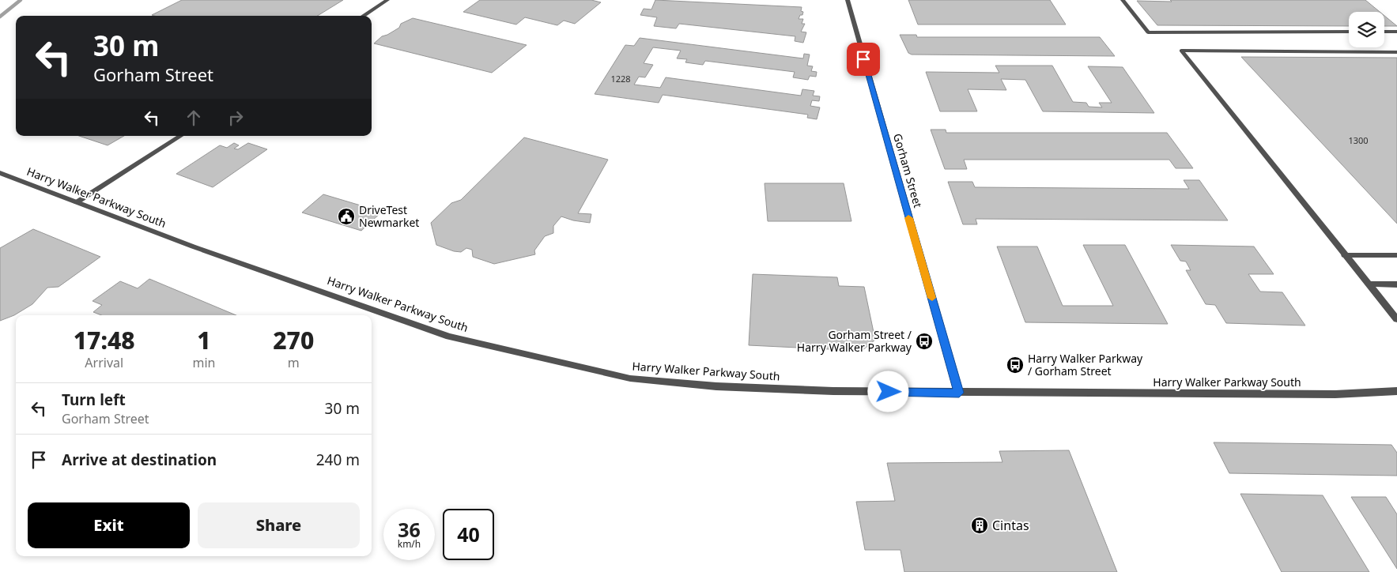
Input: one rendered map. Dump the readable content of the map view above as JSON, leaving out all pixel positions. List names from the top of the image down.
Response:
{
  "streets": {
    "street": ["Gorham Street", "Harry Walker Parkway South"]
  },
  "crossings": [
    ["Gorham Street", "Harry Walker Parkway South"]
  ],
  "places": {
    "public building": ["DriveTest Newmarket"],
    "bus stop": ["Gorham Street / Harry Walker Parkway", "Harry Walker Parkway / Gorham Street"],
    "building": ["Cintas"]
  },
  "house_numbers": ["1228", "1300"],
  "page": {
    "turn": ["30 m", "Gorham Street"],
    "eta": [
      "17:48",
      "Arrival",
      "1",
      "min",
      "270",
      "m"
    ],
    "list": [
      {
        "name": "Turn left",
        "note": "Gorham Street",
        "value": "30 m"
      },
      {
        "name": "Arrive at destination",
        "value": "240 m"
      }
    ],
    "buttons": ["Exit", "Share"],
    "speed": "36 km/h",
    "limit": "40"
  }
}
